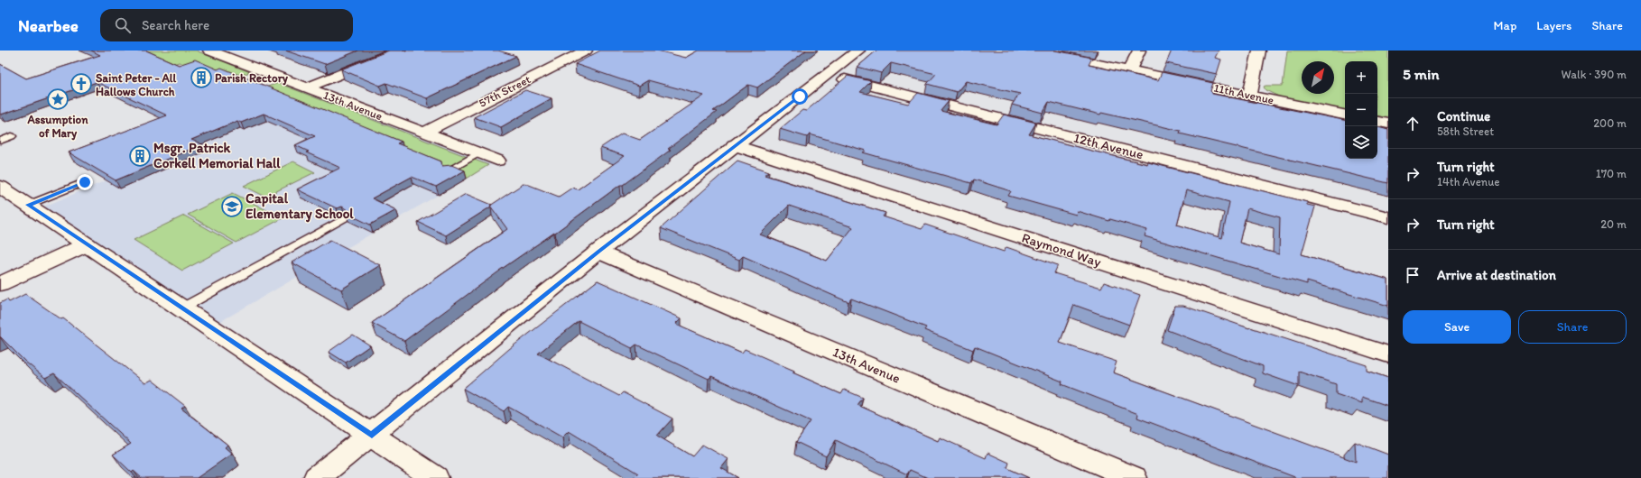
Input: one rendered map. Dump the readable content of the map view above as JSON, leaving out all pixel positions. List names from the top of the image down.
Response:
{
  "streets": {
    "street": [
      "57th Street",
      "11th Avenue",
      "13th Avenue",
      "12th Avenue",
      "Raymond Way"
    ]
  },
  "crossings": [
    ["57th Street", "13th Avenue"]
  ],
  "places": {
    "building": ["Parish Rectory", "Msgr. Patrick Corkell Memorial Hall"],
    "church": ["Saint Peter - All Hallows Church"],
    "place": ["Assumption of Mary"],
    "school or university": ["Capital Elementary School"]
  },
  "north": "top right",
  "page": {
    "header": "Nearbee",
    "search": "Search here",
    "nav": ["Map", "Layers", "Share"],
    "heading": ["5 min", "Walk · 390 m"],
    "map_buttons": ["+", "−"],
    "list": [
      ["Continue", "58th Street", "200 m"],
      ["Turn right", "14th Avenue", "170 m"],
      ["Turn right", "20 m"],
      "Arrive at destination"
    ],
    "buttons": ["Save", "Share"]
  }
}
